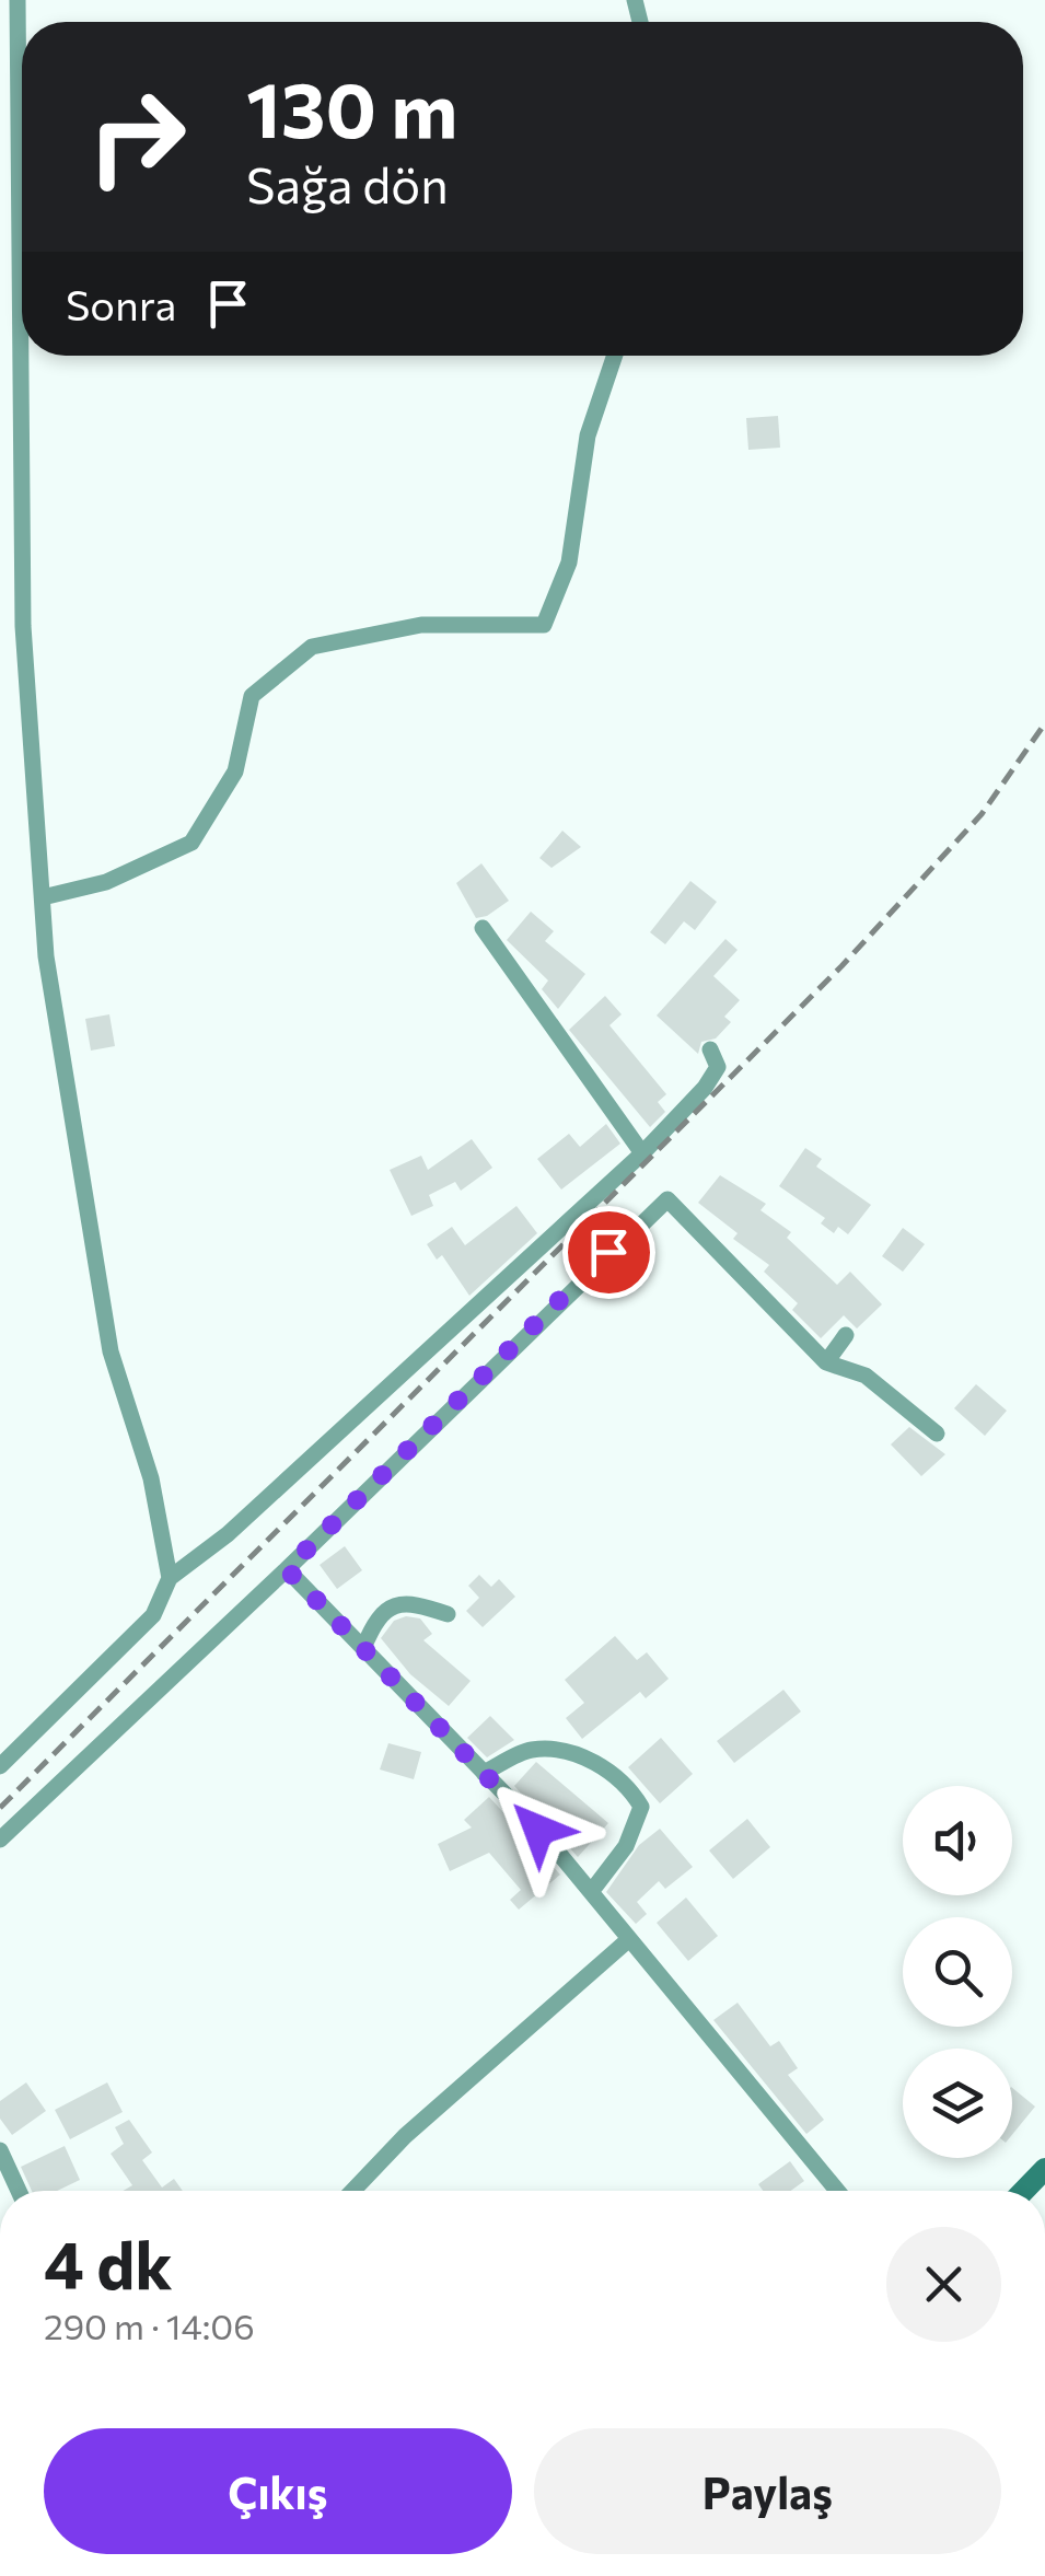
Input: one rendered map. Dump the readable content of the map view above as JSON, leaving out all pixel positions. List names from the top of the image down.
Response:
{
  "page": {
    "turn": ["130 m", "Sağa dön"],
    "then": "Sonra",
    "heading": ["4 dk", "290 m · 14:06"],
    "buttons": ["Çıkış", "Paylaş"]
  }
}
